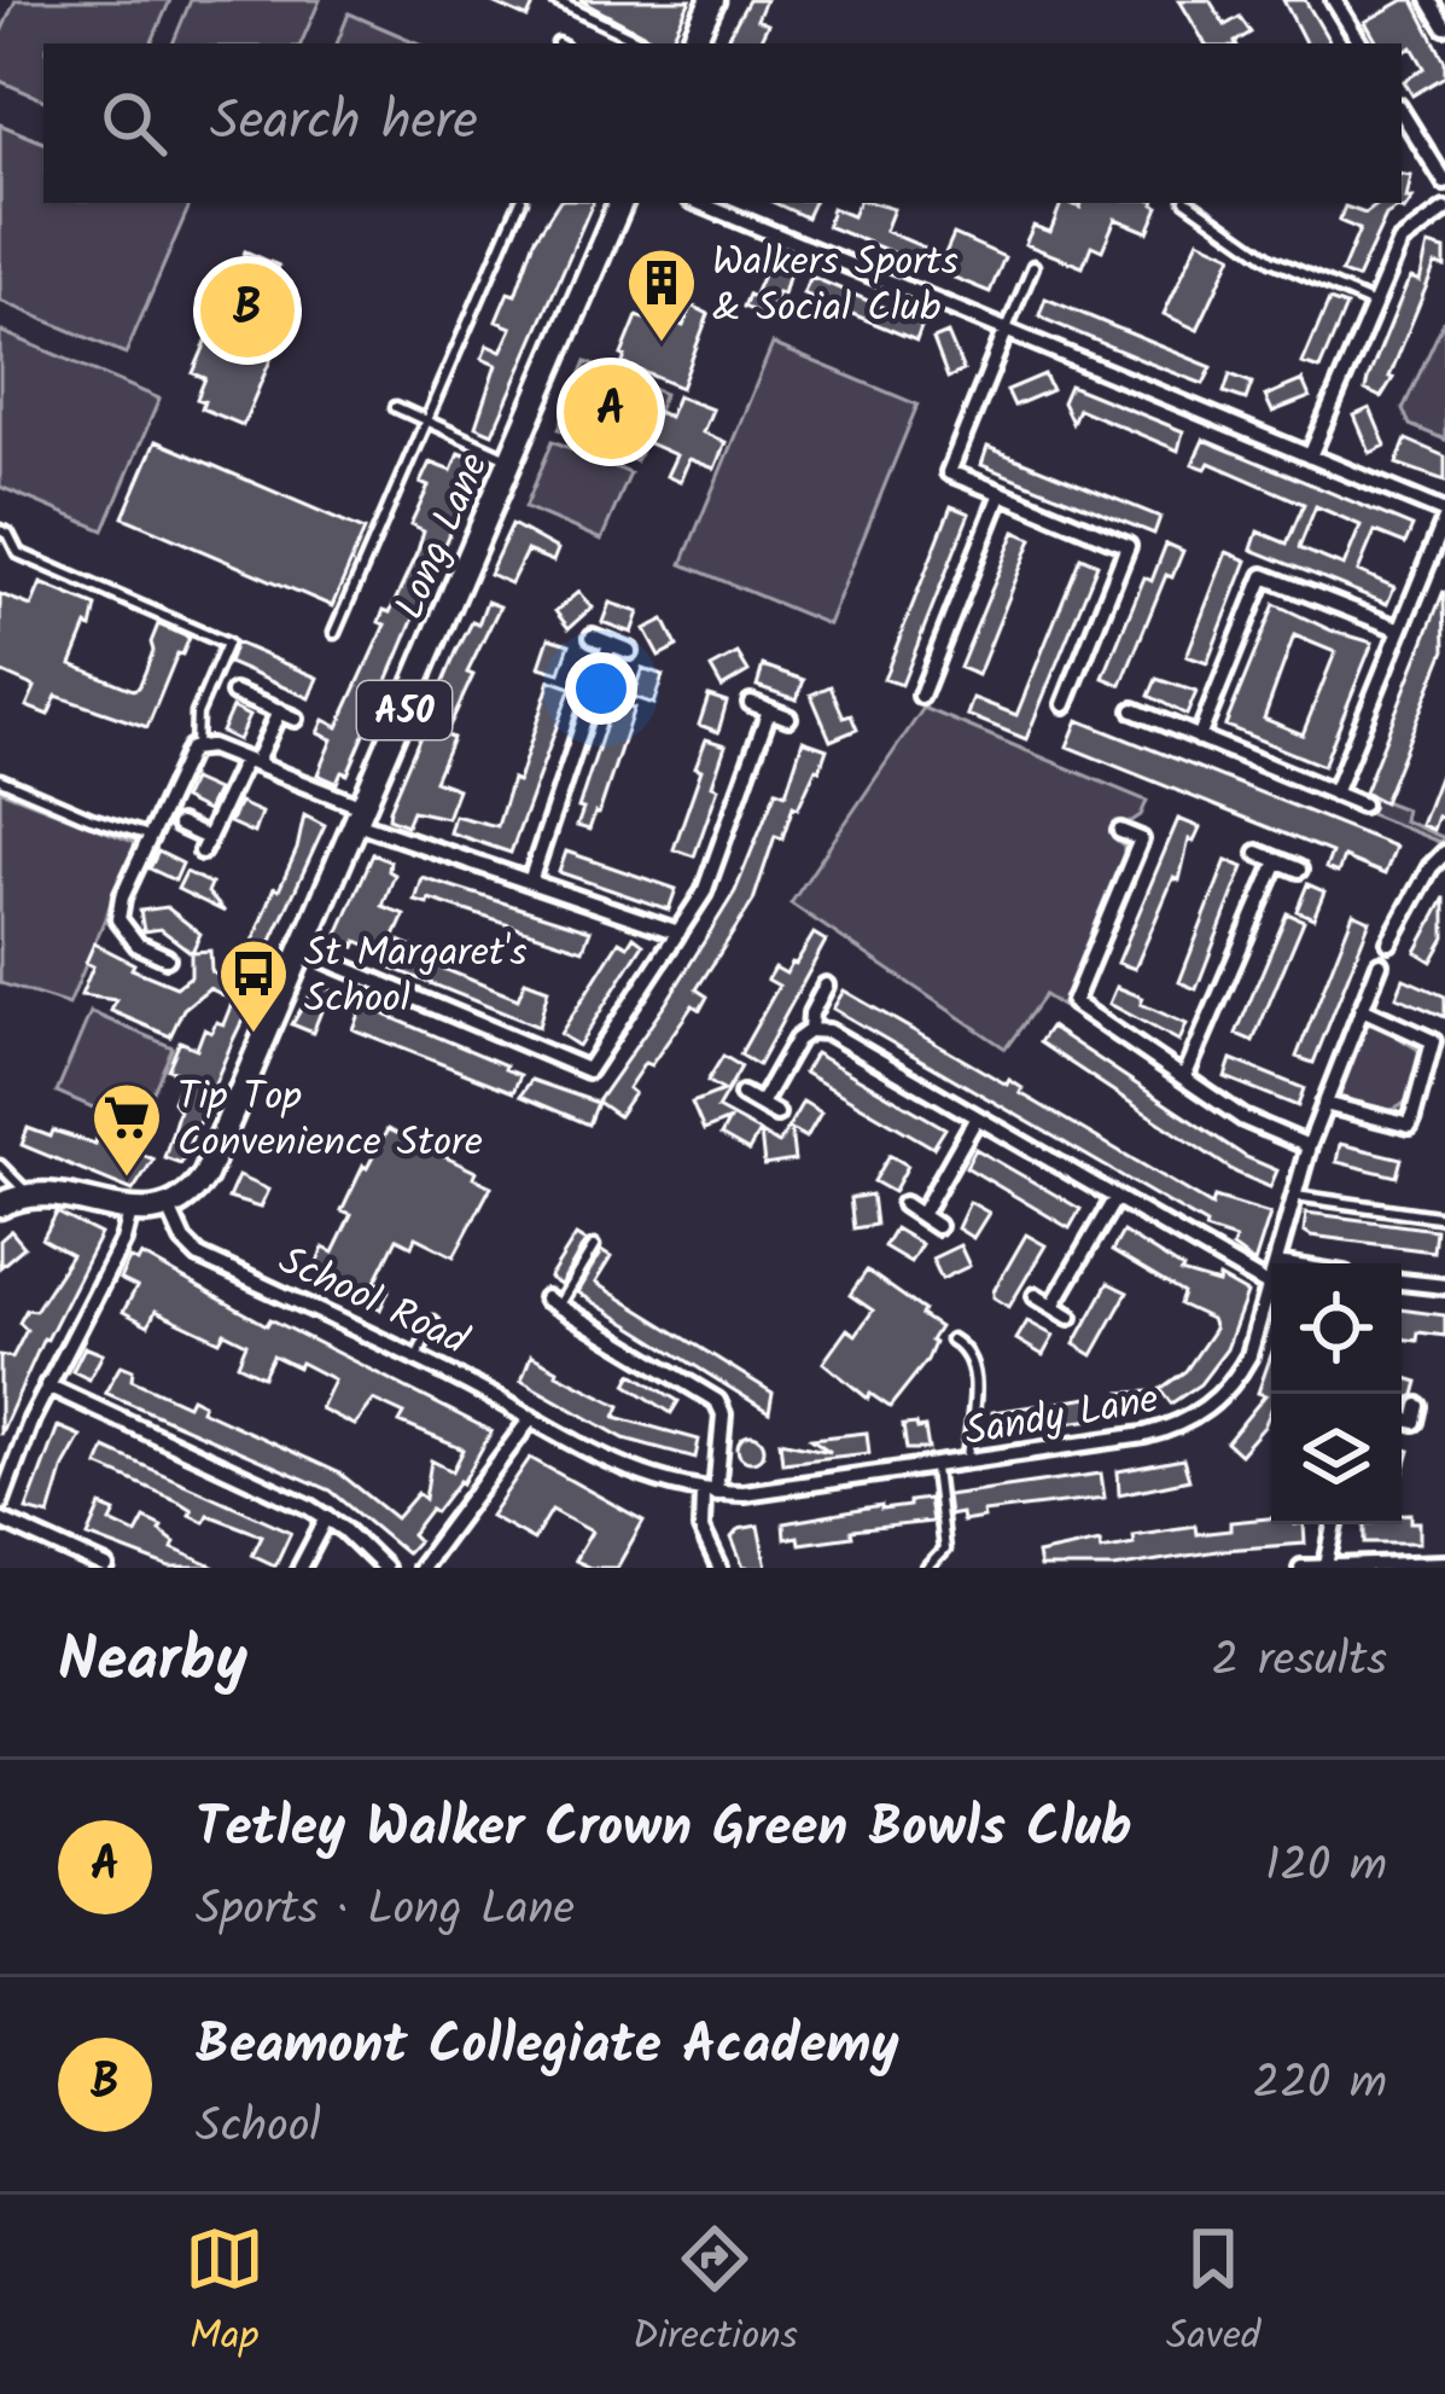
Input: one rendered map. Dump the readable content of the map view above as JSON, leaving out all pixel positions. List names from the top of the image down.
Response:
{
  "streets": {
    "main road": ["Long Lane", "A50"],
    "street": ["School Road", "Sandy Lane"]
  },
  "crossings": [
    ["Long Lane", "School Road"],
    ["School Road", "Sandy Lane"]
  ],
  "places": {
    "building": ["Walkers Sports & Social Club"],
    "bus stop": ["St Margaret's School"],
    "supermarket": ["Tip Top Convenience Store"]
  },
  "page": {
    "search": "Search here",
    "pins": ["B", "A"],
    "heading": ["Nearby", "2 results"],
    "list": [
      {
        "mark": "A",
        "name": "Tetley Walker Crown Green Bowls Club",
        "note": "Sports · Long Lane",
        "value": "120 m"
      },
      {
        "mark": "B",
        "name": "Beamont Collegiate Academy",
        "note": "School",
        "value": "220 m"
      }
    ],
    "nav": ["Map", "Directions", "Saved"]
  }
}
